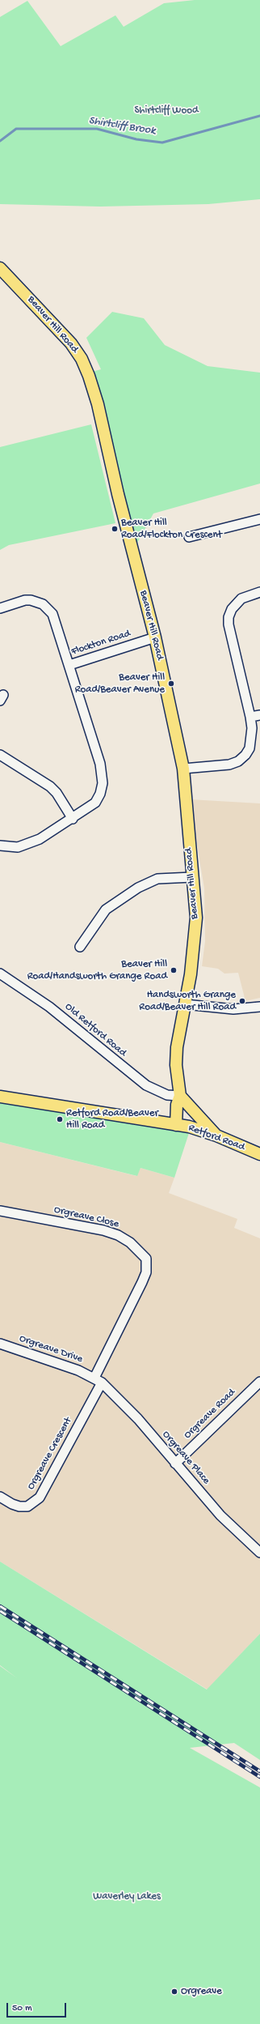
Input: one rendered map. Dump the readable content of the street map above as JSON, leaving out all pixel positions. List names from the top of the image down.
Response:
{
  "streets": {
    "main road": ["Beaver Hill Road", "Retford Road"],
    "street": [
      "Flockton Road",
      "Old Retford Road",
      "Orgreave Close",
      "Orgreave Drive",
      "Orgreave Road",
      "Orgreave Crescent",
      "Orgreave Place"
    ]
  },
  "crossings": [
    ["Beaver Hill Road", "Flockton Road"],
    ["Beaver Hill Road", "Old Retford Road"],
    ["Beaver Hill Road", "Retford Road"],
    ["Orgreave Close", "Orgreave Drive"],
    ["Orgreave Close", "Orgreave Crescent"],
    ["Orgreave Close", "Orgreave Place"],
    ["Orgreave Drive", "Orgreave Crescent"],
    ["Orgreave Drive", "Orgreave Place"],
    ["Orgreave Road", "Orgreave Place"],
    ["Orgreave Crescent", "Orgreave Place"]
  ],
  "water": ["Shirtcliff Brook"],
  "parks": ["Shirtcliff Wood", "Waverley Lakes"],
  "places": [
    "Beaver Hill Road/Flockton Crescent",
    "Beaver Hill Road/Beaver Avenue",
    "Beaver Hill Road/Handsworth Grange Road",
    "Handsworth Grange Road/Beaver Hill Road",
    "Retford Road/Beaver Hill Road",
    "Orgreave"
  ],
  "scale_bar": "50 m"
}
